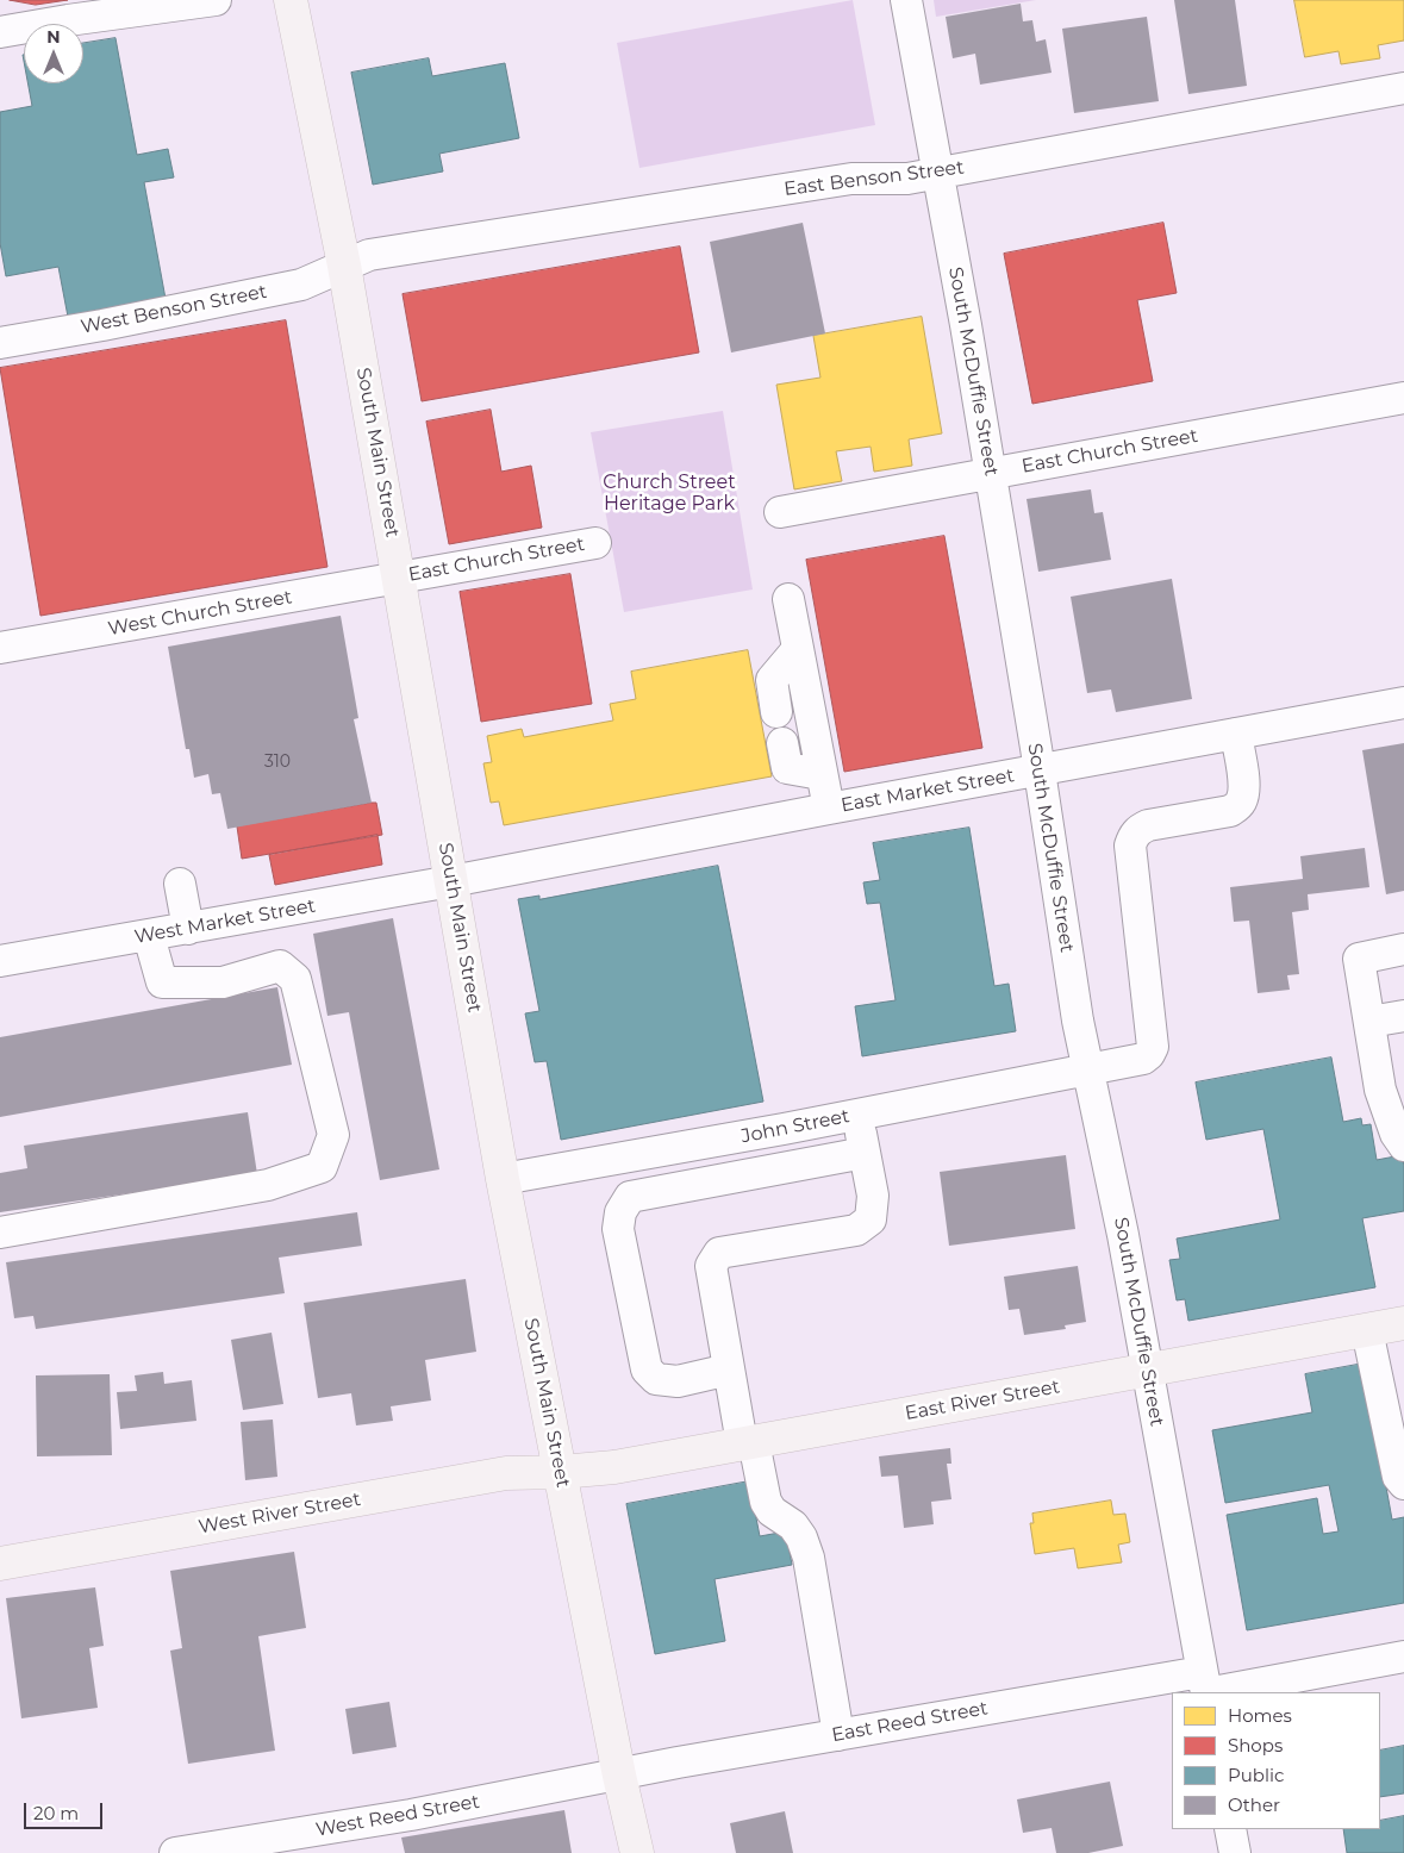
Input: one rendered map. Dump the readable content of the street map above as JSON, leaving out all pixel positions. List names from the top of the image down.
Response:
{
  "streets": {
    "main road": ["South Main Street", "East River Street", "West River Street"],
    "street": [
      "East Benson Street",
      "West Benson Street",
      "South McDuffie Street",
      "East Church Street",
      "West Church Street",
      "East Market Street",
      "West Market Street",
      "John Street",
      "East Reed Street",
      "West Reed Street"
    ]
  },
  "crossings": [
    ["East Benson Street", "West Benson Street"],
    ["East Benson Street", "South McDuffie Street"],
    ["East Benson Street", "South Main Street"],
    ["West Benson Street", "South Main Street"],
    ["South McDuffie Street", "East Church Street"],
    ["South McDuffie Street", "East Market Street"],
    ["South McDuffie Street", "John Street"],
    ["South McDuffie Street", "East River Street"],
    ["South McDuffie Street", "East Reed Street"],
    ["East Church Street", "South Main Street"],
    ["East Church Street", "West Church Street"],
    ["South Main Street", "West Church Street"],
    ["South Main Street", "East Market Street"],
    ["South Main Street", "West Market Street"],
    ["South Main Street", "John Street"],
    ["South Main Street", "East River Street"],
    ["South Main Street", "West River Street"],
    ["South Main Street", "East Reed Street"],
    ["South Main Street", "West Reed Street"],
    ["East Market Street", "West Market Street"],
    ["East Market Street", "John Street"],
    ["East River Street", "West River Street"],
    ["East Reed Street", "West Reed Street"]
  ],
  "parks": ["Church Street Heritage Park"],
  "house_numbers": ["310"],
  "legend": [
    "Homes",
    "Shops",
    "Public",
    "Other"
  ],
  "scale_bar": "20 m",
  "north": "top"
}
